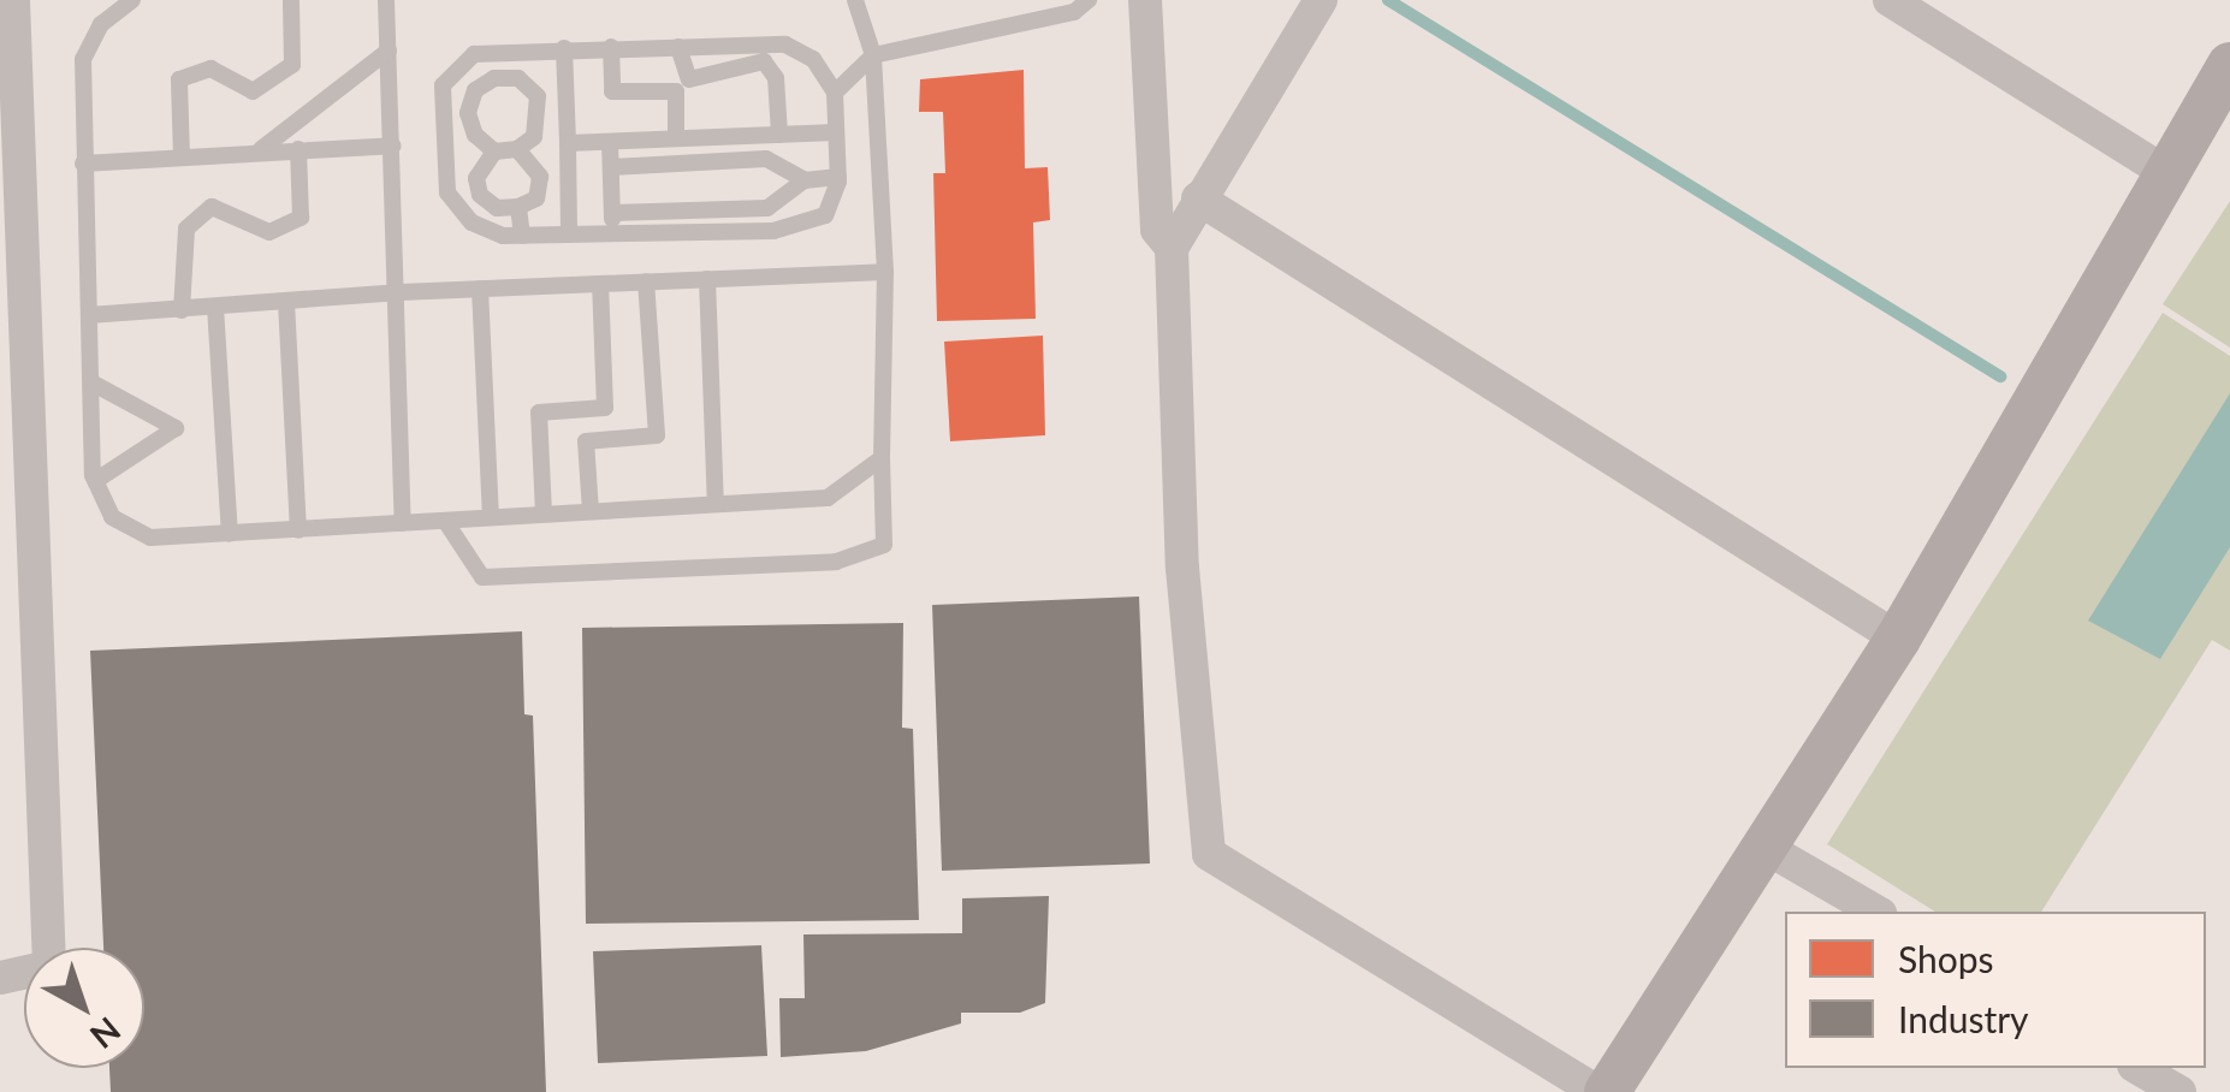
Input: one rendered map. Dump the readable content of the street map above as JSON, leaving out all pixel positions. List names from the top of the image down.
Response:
{
  "legend": ["Shops", "Industry"],
  "north": "bottom right"
}
